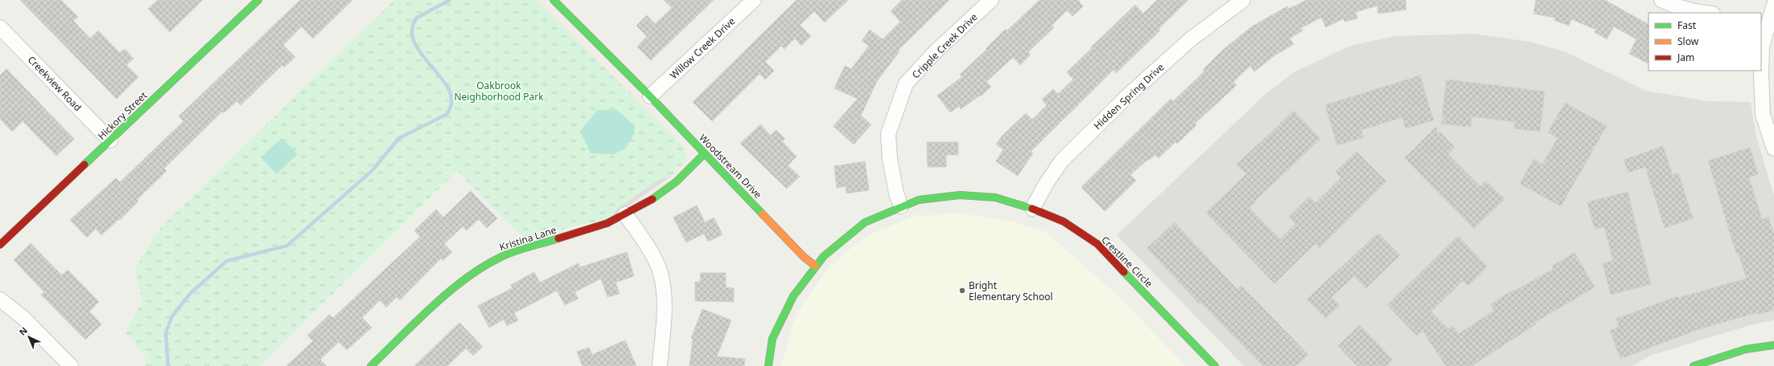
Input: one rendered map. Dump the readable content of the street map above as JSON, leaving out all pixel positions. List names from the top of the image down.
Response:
{
  "streets": {
    "street": [
      "Cripple Creek Drive",
      "Willow Creek Drive",
      "Creekview Road",
      "Hidden Spring Drive",
      "Hickory Street",
      "Woodstream Drive",
      "Kristina Lane",
      "Crestline Circle"
    ]
  },
  "crossings": [
    ["Cripple Creek Drive", "Crestline Circle"],
    ["Willow Creek Drive", "Woodstream Drive"],
    ["Creekview Road", "Hickory Street"],
    ["Hidden Spring Drive", "Crestline Circle"],
    ["Woodstream Drive", "Kristina Lane"],
    ["Woodstream Drive", "Crestline Circle"]
  ],
  "parks": ["Oakbrook Neighborhood Park"],
  "places": ["Bright Elementary School"],
  "legend": ["Fast", "Slow", "Jam"],
  "north": "top left"
}
